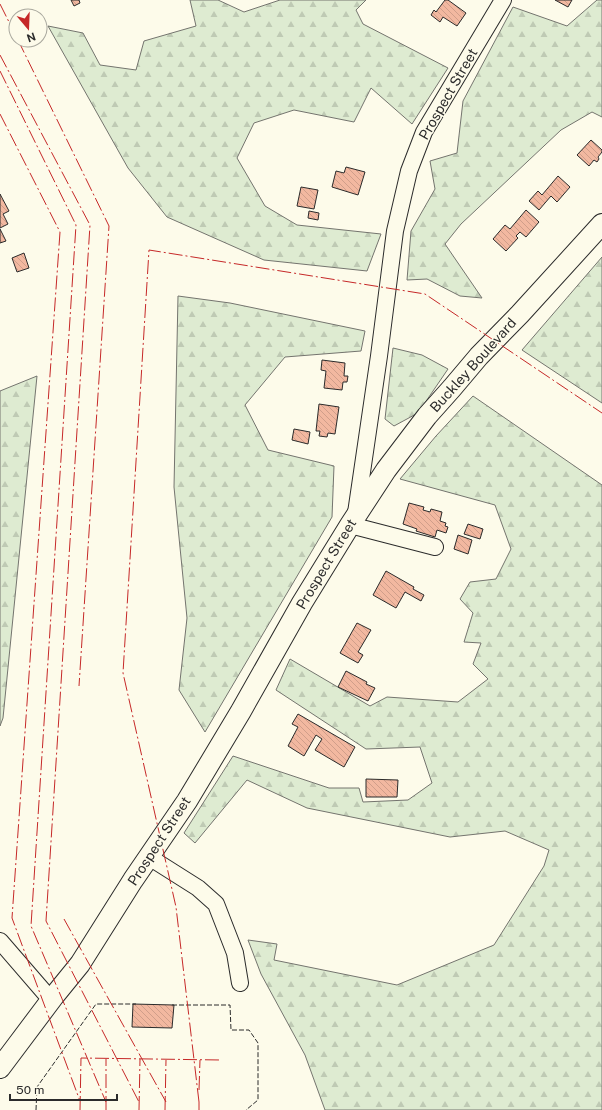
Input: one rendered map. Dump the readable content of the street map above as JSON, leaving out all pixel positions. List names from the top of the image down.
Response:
{
  "streets": {
    "main road": ["Prospect Street", "Buckley Boulevard"]
  },
  "crossings": [
    ["Prospect Street", "Buckley Boulevard"]
  ],
  "scale_bar": "50 m",
  "north": "bottom"
}
